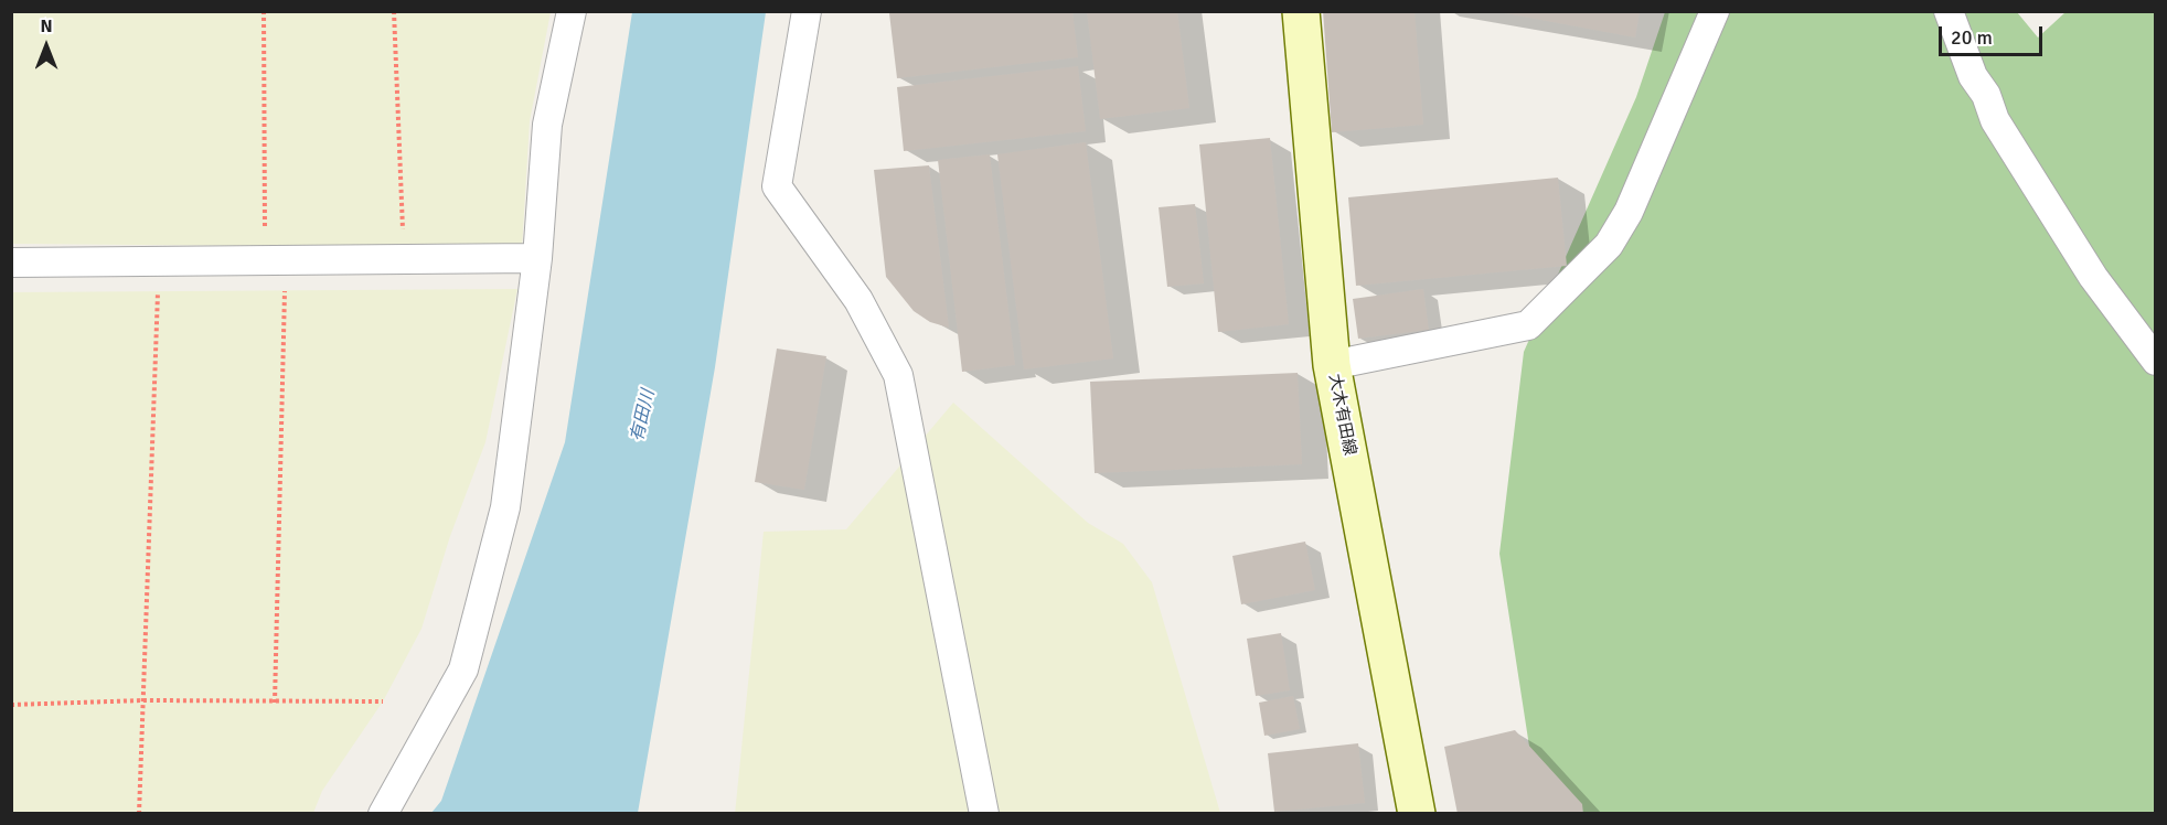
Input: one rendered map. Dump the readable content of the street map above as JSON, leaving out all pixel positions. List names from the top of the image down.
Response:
{
  "streets": {
    "main road": ["大木有田線"]
  },
  "water": ["有田川"],
  "scale_bar": "20 m",
  "north": "top"
}
